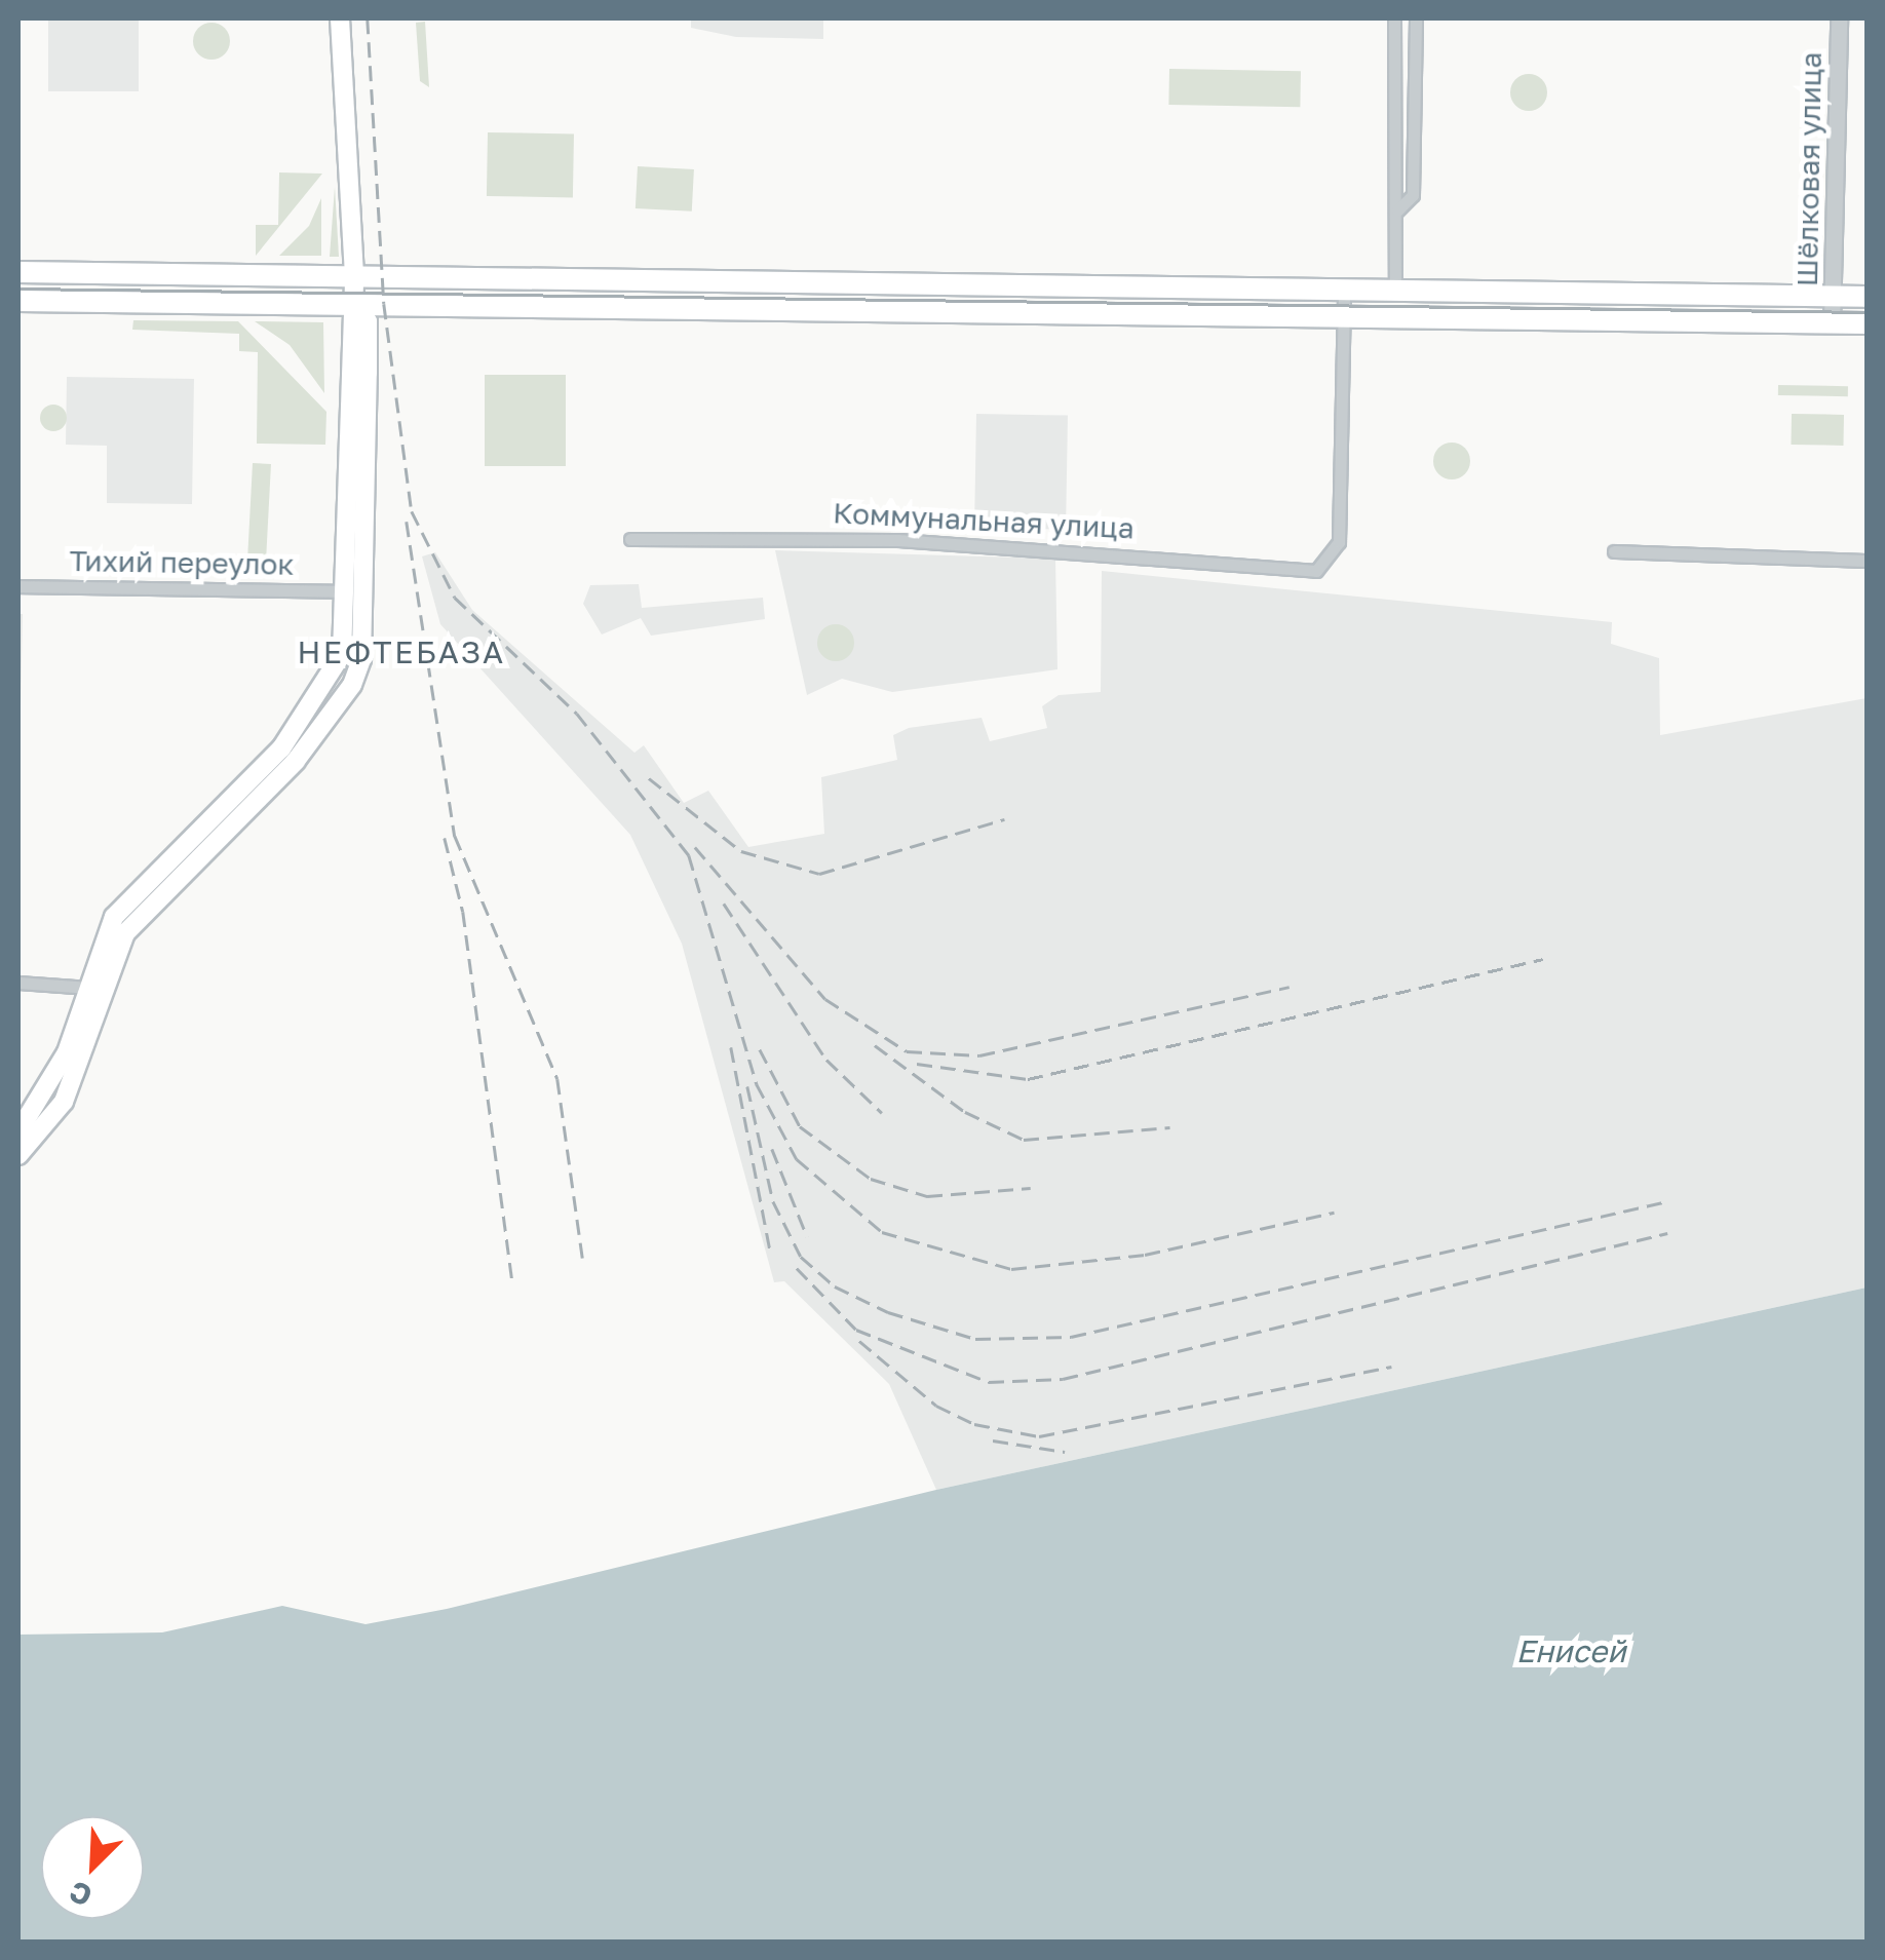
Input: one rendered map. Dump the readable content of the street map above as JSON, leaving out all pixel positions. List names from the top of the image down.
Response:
{
  "streets": {
    "street": ["Шёлковая улица", "Коммунальная улица", "Тихий переулок"]
  },
  "districts": ["НЕФТЕБАЗА"],
  "water": ["Енисей"],
  "north": "bottom left"
}
